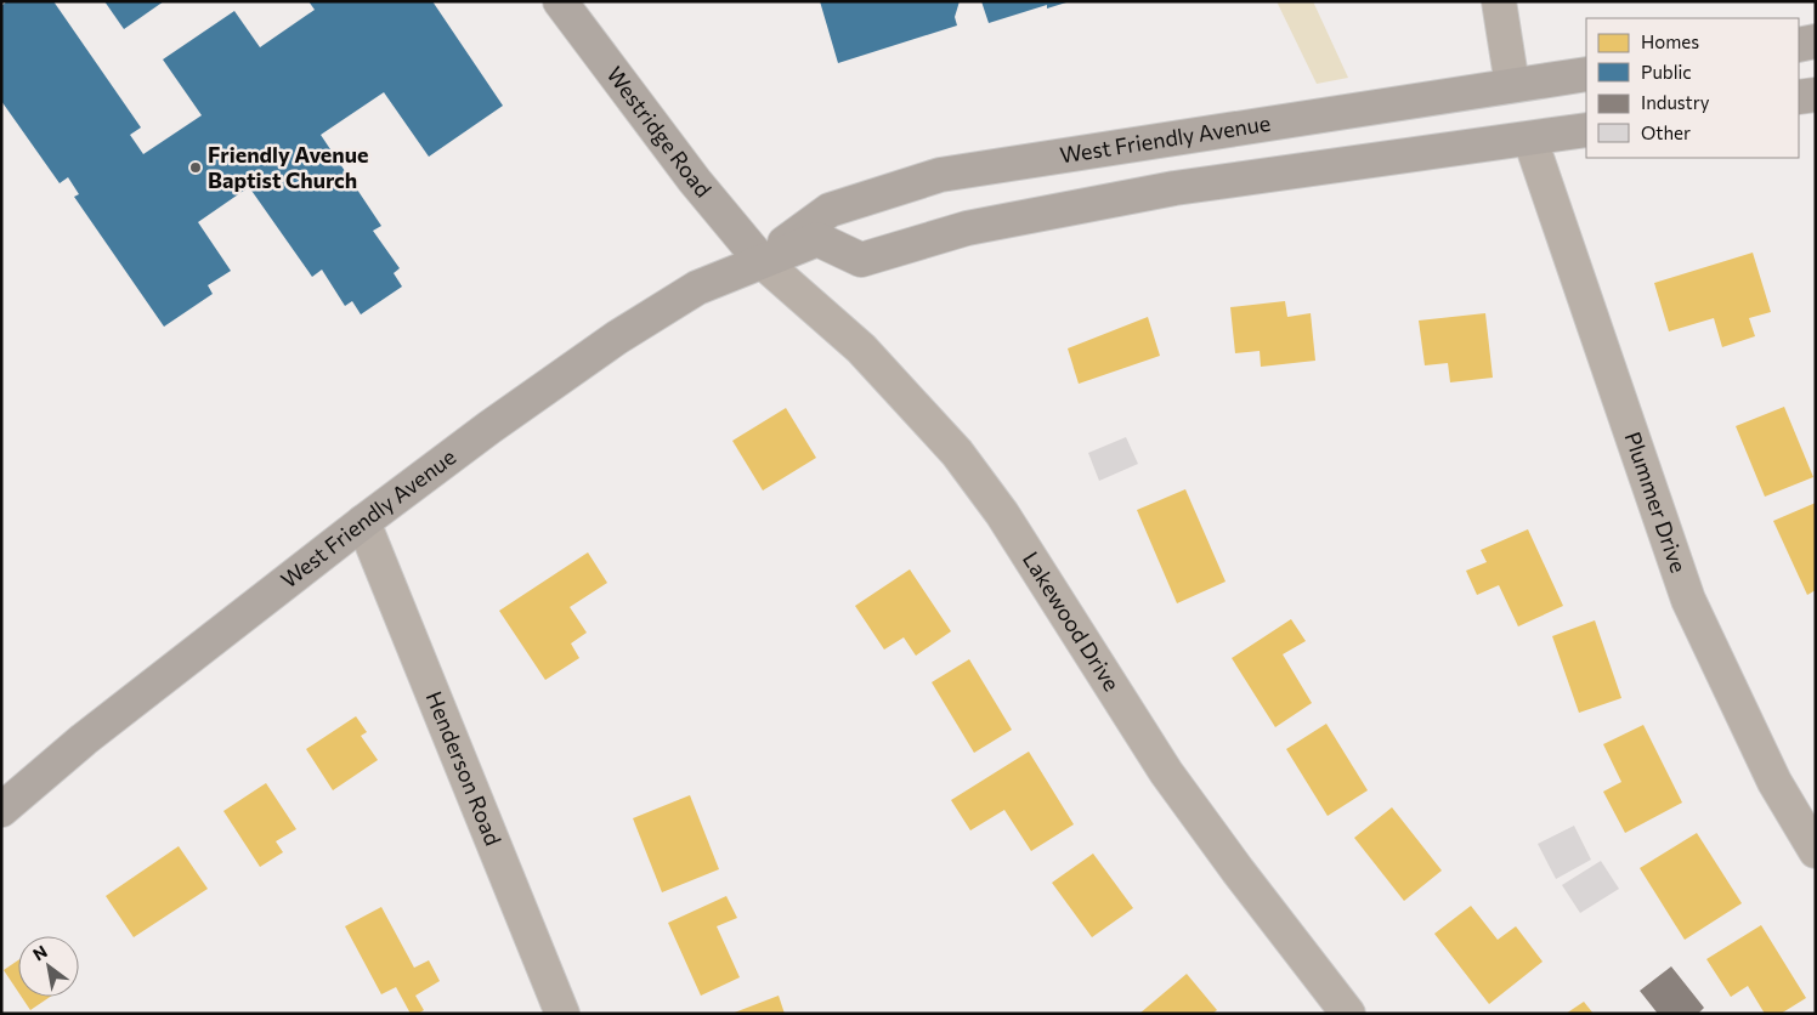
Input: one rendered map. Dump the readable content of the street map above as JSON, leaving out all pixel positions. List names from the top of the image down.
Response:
{
  "streets": {
    "main road": ["Westridge Road", "West Friendly Avenue"],
    "street": ["Plummer Drive", "Lakewood Drive", "Henderson Road"]
  },
  "crossings": [
    ["Westridge Road", "West Friendly Avenue"],
    ["Westridge Road", "Lakewood Drive"],
    ["West Friendly Avenue", "Plummer Drive"],
    ["West Friendly Avenue", "Lakewood Drive"],
    ["West Friendly Avenue", "Henderson Road"]
  ],
  "places": ["Friendly Avenue Baptist Church"],
  "legend": [
    "Homes",
    "Public",
    "Industry",
    "Other"
  ],
  "north": "top left"
}
